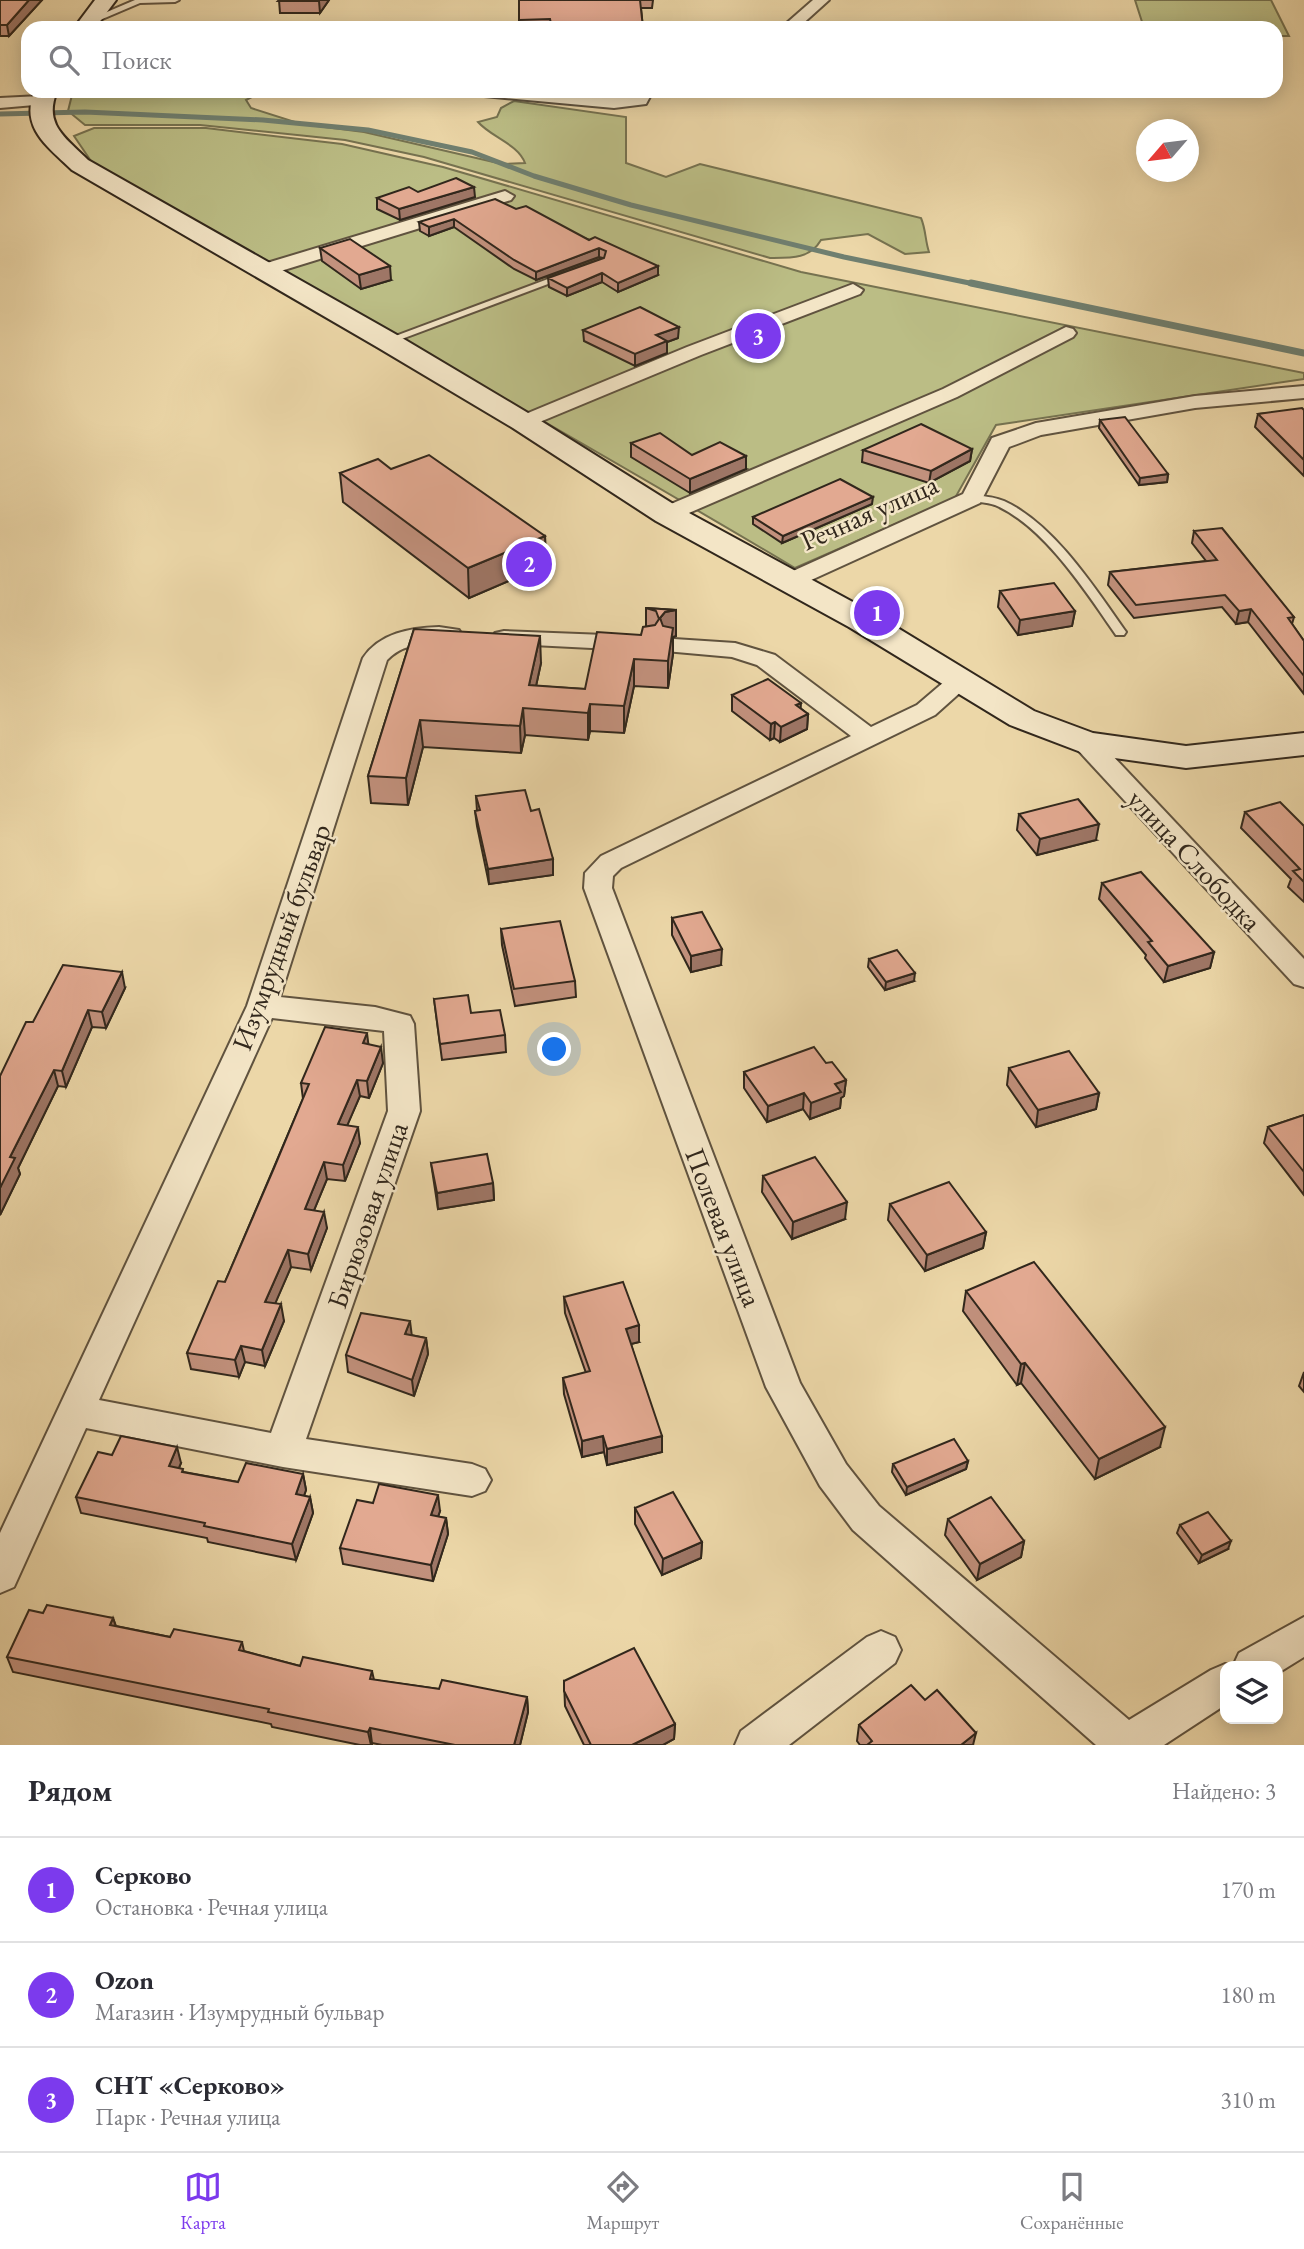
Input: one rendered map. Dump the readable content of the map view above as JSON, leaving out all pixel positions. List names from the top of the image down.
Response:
{
  "streets": {
    "street": [
      "Речная улица",
      "улица Слободка",
      "Изумрудный бульвар",
      "Бирюзовая улица",
      "Полевая улица"
    ]
  },
  "crossings": [
    ["Изумрудный бульвар", "Бирюзовая улица"],
    ["Изумрудный бульвар", "Полевая улица"]
  ],
  "north": "bottom left",
  "page": {
    "search": "Поиск",
    "pins": ["3", "2", "1"],
    "heading": ["Рядом", "Найдено: 3"],
    "list": [
      {
        "mark": "1",
        "name": "Серково",
        "note": "Остановка · Речная улица",
        "value": "170 m"
      },
      {
        "mark": "2",
        "name": "Ozon",
        "note": "Магазин · Изумрудный бульвар",
        "value": "180 m"
      },
      {
        "mark": "3",
        "name": "СНТ «Серково»",
        "note": "Парк · Речная улица",
        "value": "310 m"
      }
    ],
    "nav": ["Карта", "Маршрут", "Сохранённые"]
  }
}
